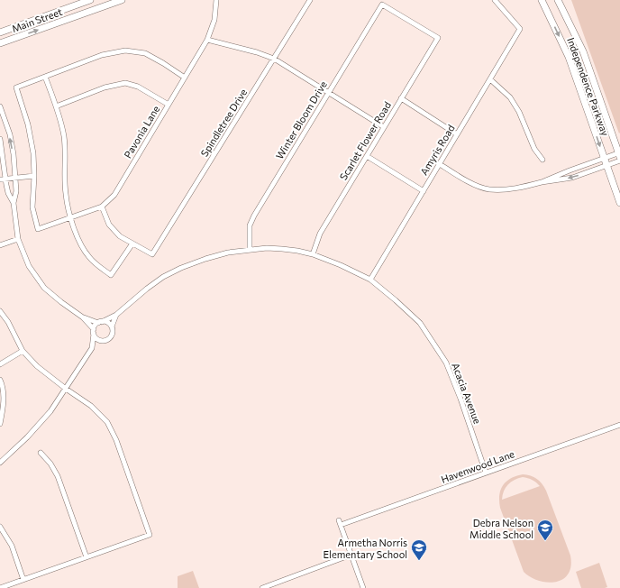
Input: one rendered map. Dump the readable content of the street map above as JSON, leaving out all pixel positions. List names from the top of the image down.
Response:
{
  "streets": {
    "main road": ["Main Street", "Independence Parkway"],
    "street": [
      "Winter Bloom Drive",
      "Spindletree Drive",
      "Pavonia Lane",
      "Scarlet Flower Road",
      "Amyris Road",
      "Acacia Avenue",
      "Havenwood Lane"
    ]
  },
  "crossings": [
    ["Winter Bloom Drive", "Scarlet Flower Road"],
    ["Winter Bloom Drive", "Acacia Avenue"],
    ["Scarlet Flower Road", "Acacia Avenue"],
    ["Amyris Road", "Acacia Avenue"],
    ["Acacia Avenue", "Havenwood Lane"]
  ],
  "places": {
    "school or university": ["Debra Nelson Middle School", "Armetha Norris Elementary School"]
  }
}
